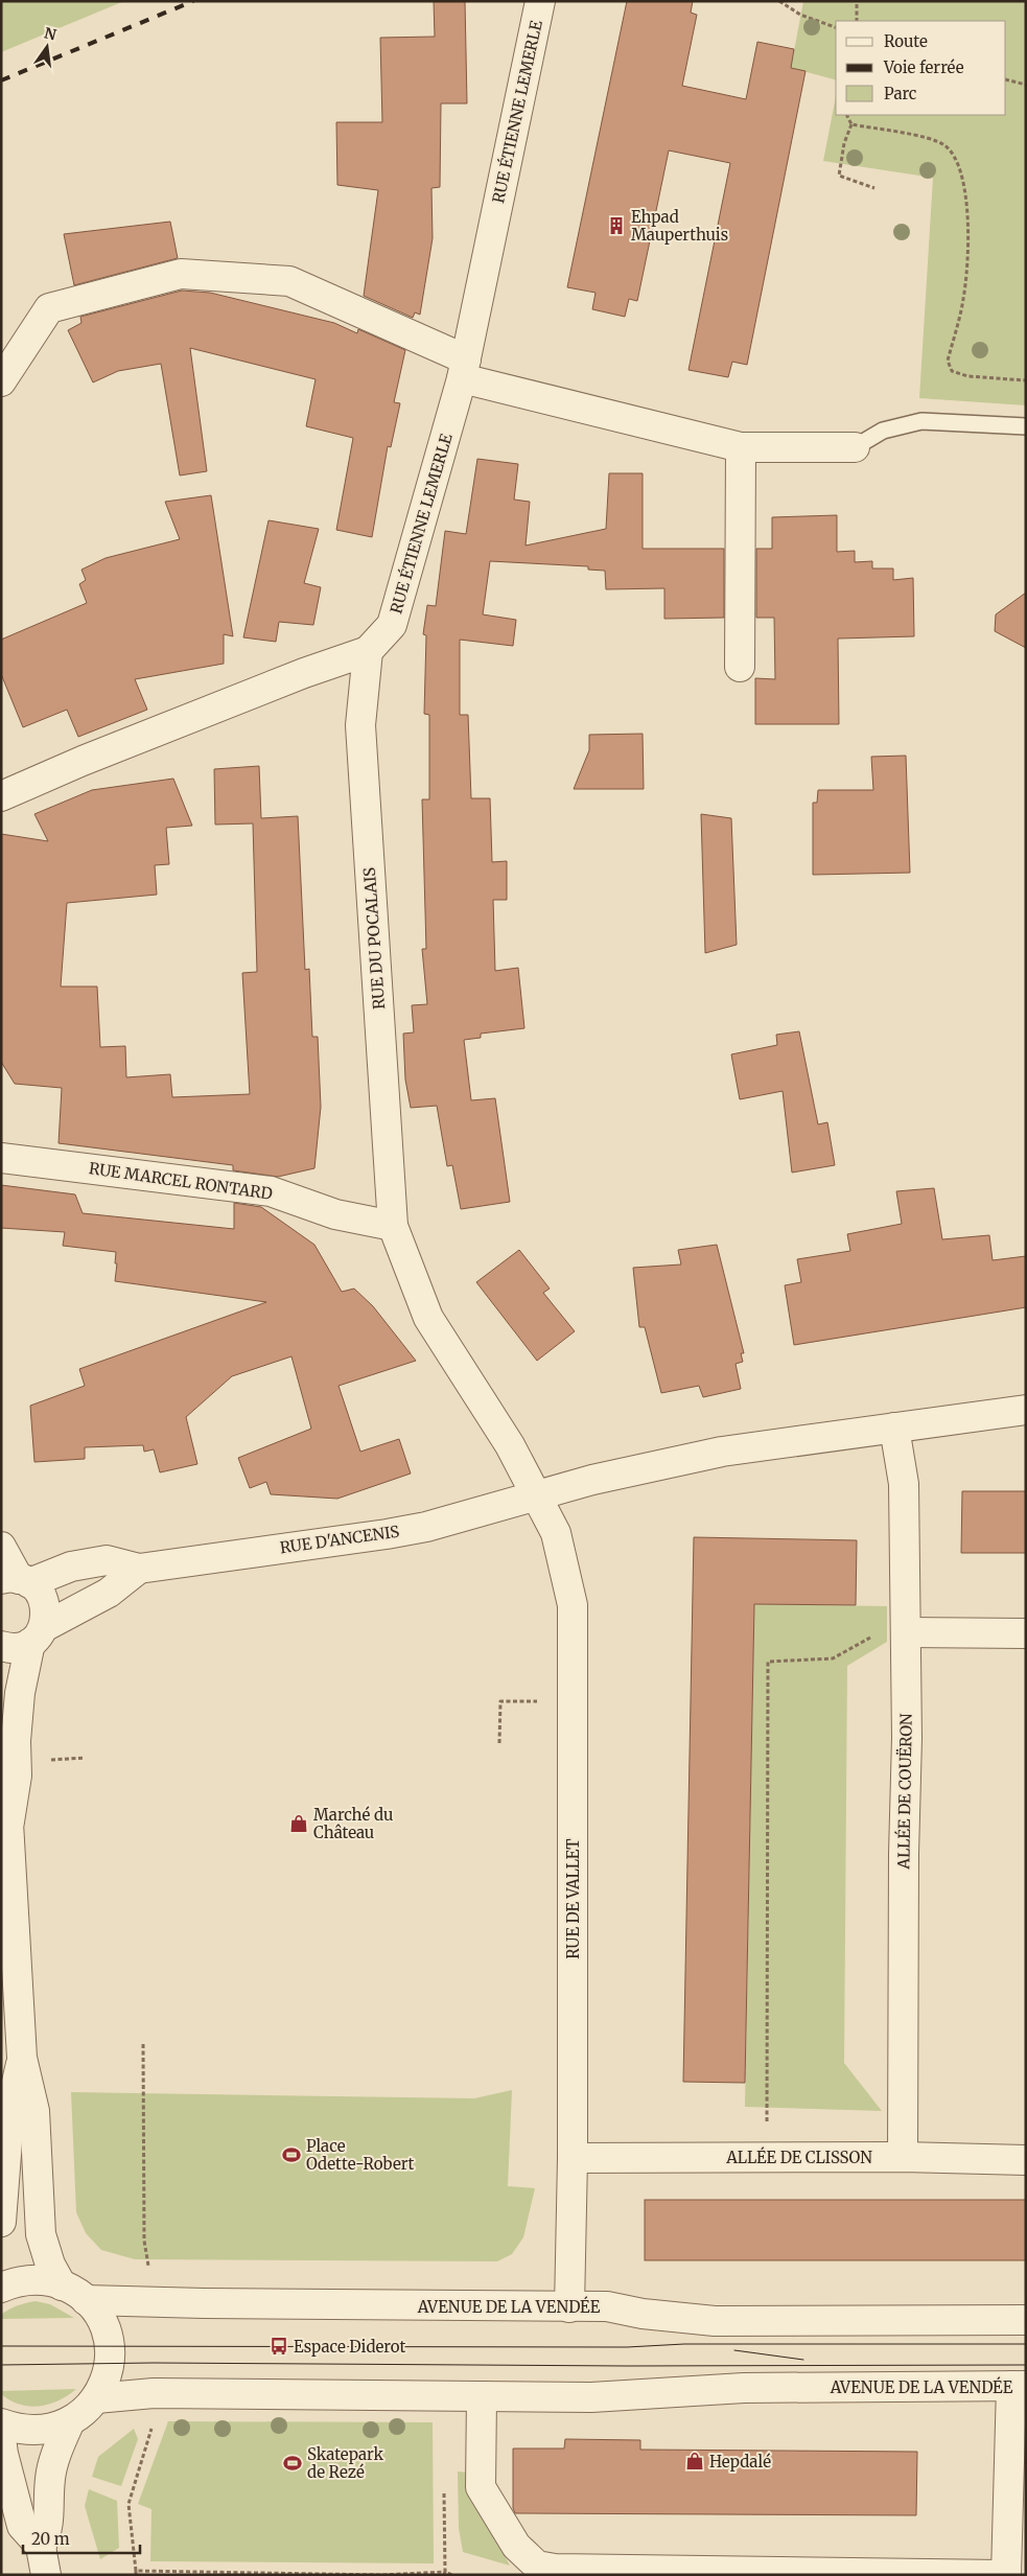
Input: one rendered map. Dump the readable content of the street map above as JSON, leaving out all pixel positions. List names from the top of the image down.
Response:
{
  "streets": {
    "street": [
      "RUE ÉTIENNE LEMERLE",
      "RUE DU POCALAIS",
      "RUE MARCEL RONTARD",
      "RUE D'ANCENIS",
      "ALLÉE DE COUËRON",
      "RUE DE VALLET",
      "ALLÉE DE CLISSON",
      "AVENUE DE LA VENDÉE"
    ]
  },
  "crossings": [
    ["RUE ÉTIENNE LEMERLE", "RUE DU POCALAIS"],
    ["RUE DU POCALAIS", "RUE MARCEL RONTARD"],
    ["RUE D'ANCENIS", "ALLÉE DE COUËRON"],
    ["RUE D'ANCENIS", "RUE DE VALLET"],
    ["ALLÉE DE COUËRON", "ALLÉE DE CLISSON"],
    ["RUE DE VALLET", "ALLÉE DE CLISSON"],
    ["RUE DE VALLET", "AVENUE DE LA VENDÉE"]
  ],
  "places": {
    "building": ["Ehpad Mauperthuis"],
    "shop": ["Marché du Château", "Hepdalé"],
    "sports": ["Place Odette-Robert", "Skatepark de Rezé"],
    "bus stop": ["Espace Diderot"]
  },
  "legend": ["Route", "Voie ferrée", "Parc"],
  "scale_bar": "20 m",
  "north": "top"
}
